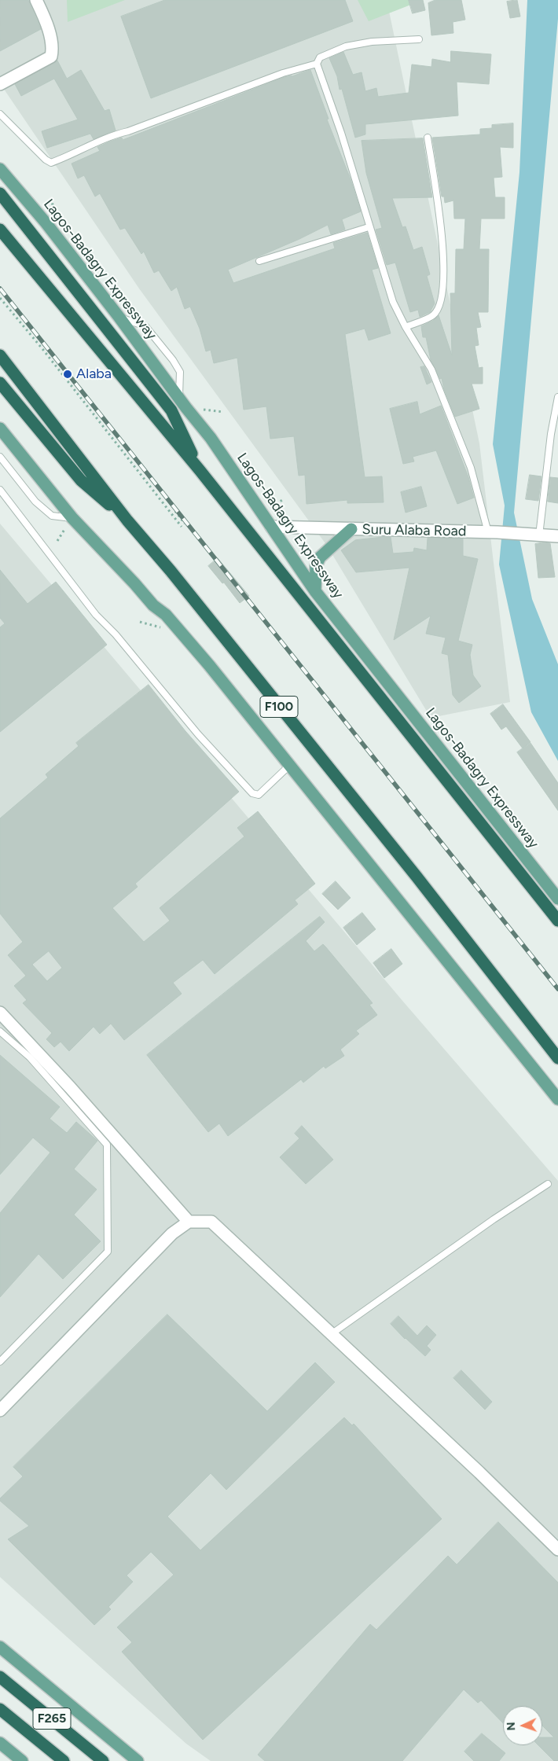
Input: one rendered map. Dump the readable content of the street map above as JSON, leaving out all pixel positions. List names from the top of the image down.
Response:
{
  "streets": {
    "highway": ["Lagos-Badagry Expressway", "F100", "F265"],
    "street": ["Suru Alaba Road"]
  },
  "crossings": [
    ["Lagos-Badagry Expressway", "Suru Alaba Road"]
  ],
  "places": ["Alaba"],
  "north": "left"
}
